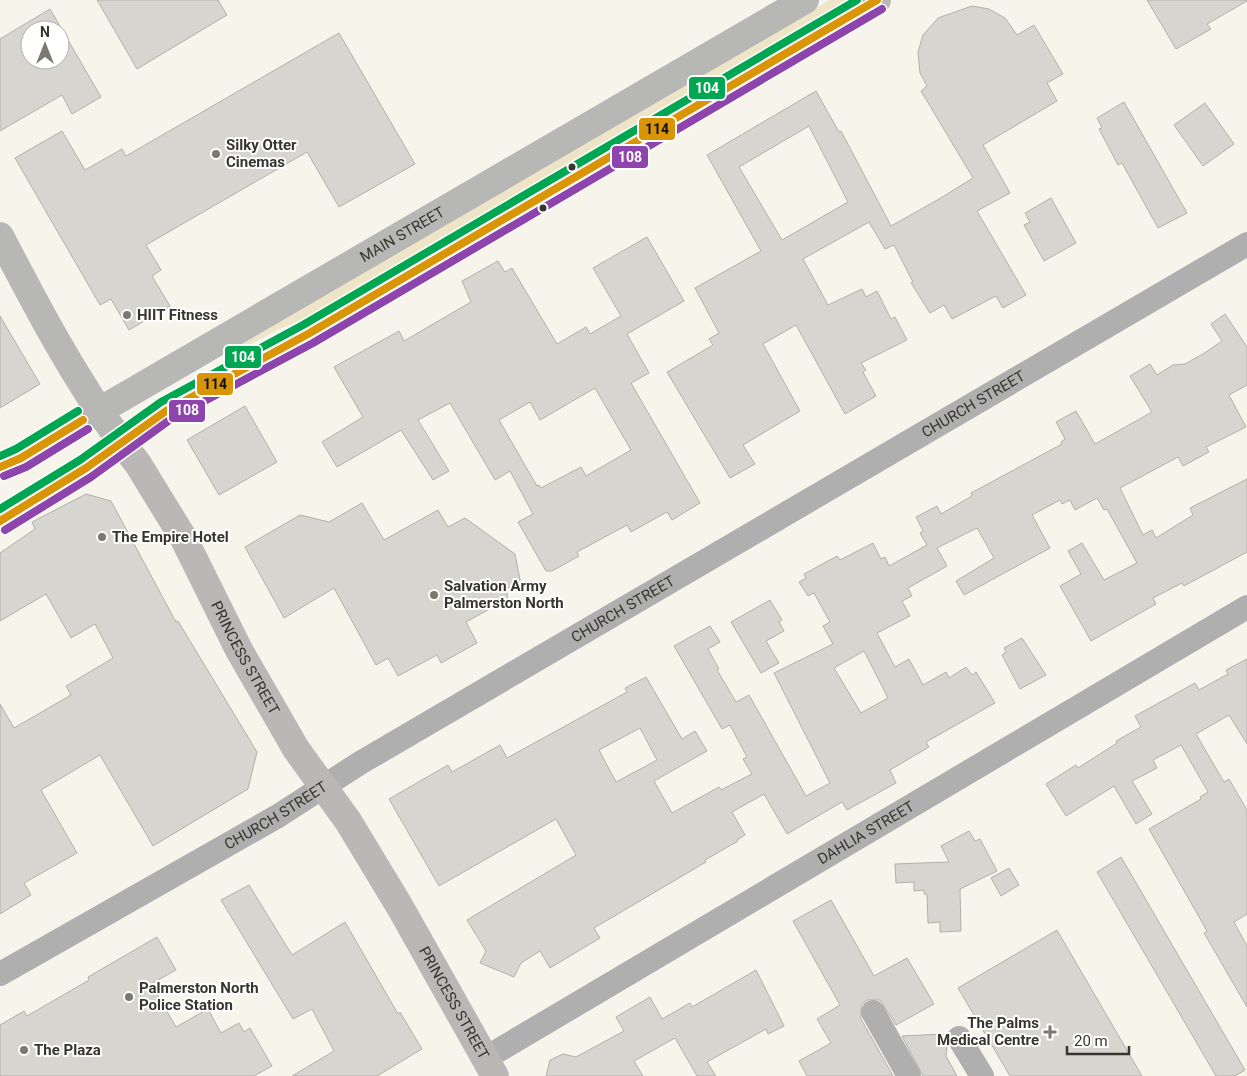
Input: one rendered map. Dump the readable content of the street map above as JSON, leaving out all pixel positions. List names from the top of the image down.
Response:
{
  "streets": {
    "highway": ["MAIN STREET", "PRINCESS STREET"],
    "street": ["CHURCH STREET", "DAHLIA STREET"]
  },
  "crossings": [
    ["MAIN STREET", "PRINCESS STREET"],
    ["CHURCH STREET", "PRINCESS STREET"],
    ["PRINCESS STREET", "DAHLIA STREET"]
  ],
  "places": {
    "other": [
      "Silky Otter Cinemas",
      "HIIT Fitness",
      "The Empire Hotel",
      "Salvation Army Palmerston North",
      "Palmerston North Police Station",
      "The Plaza"
    ],
    "health": ["The Palms Medical Centre"]
  },
  "lines": ["transit line 114", "transit line 104", "transit line 108"],
  "scale_bar": "20 m",
  "north": "top"
}
